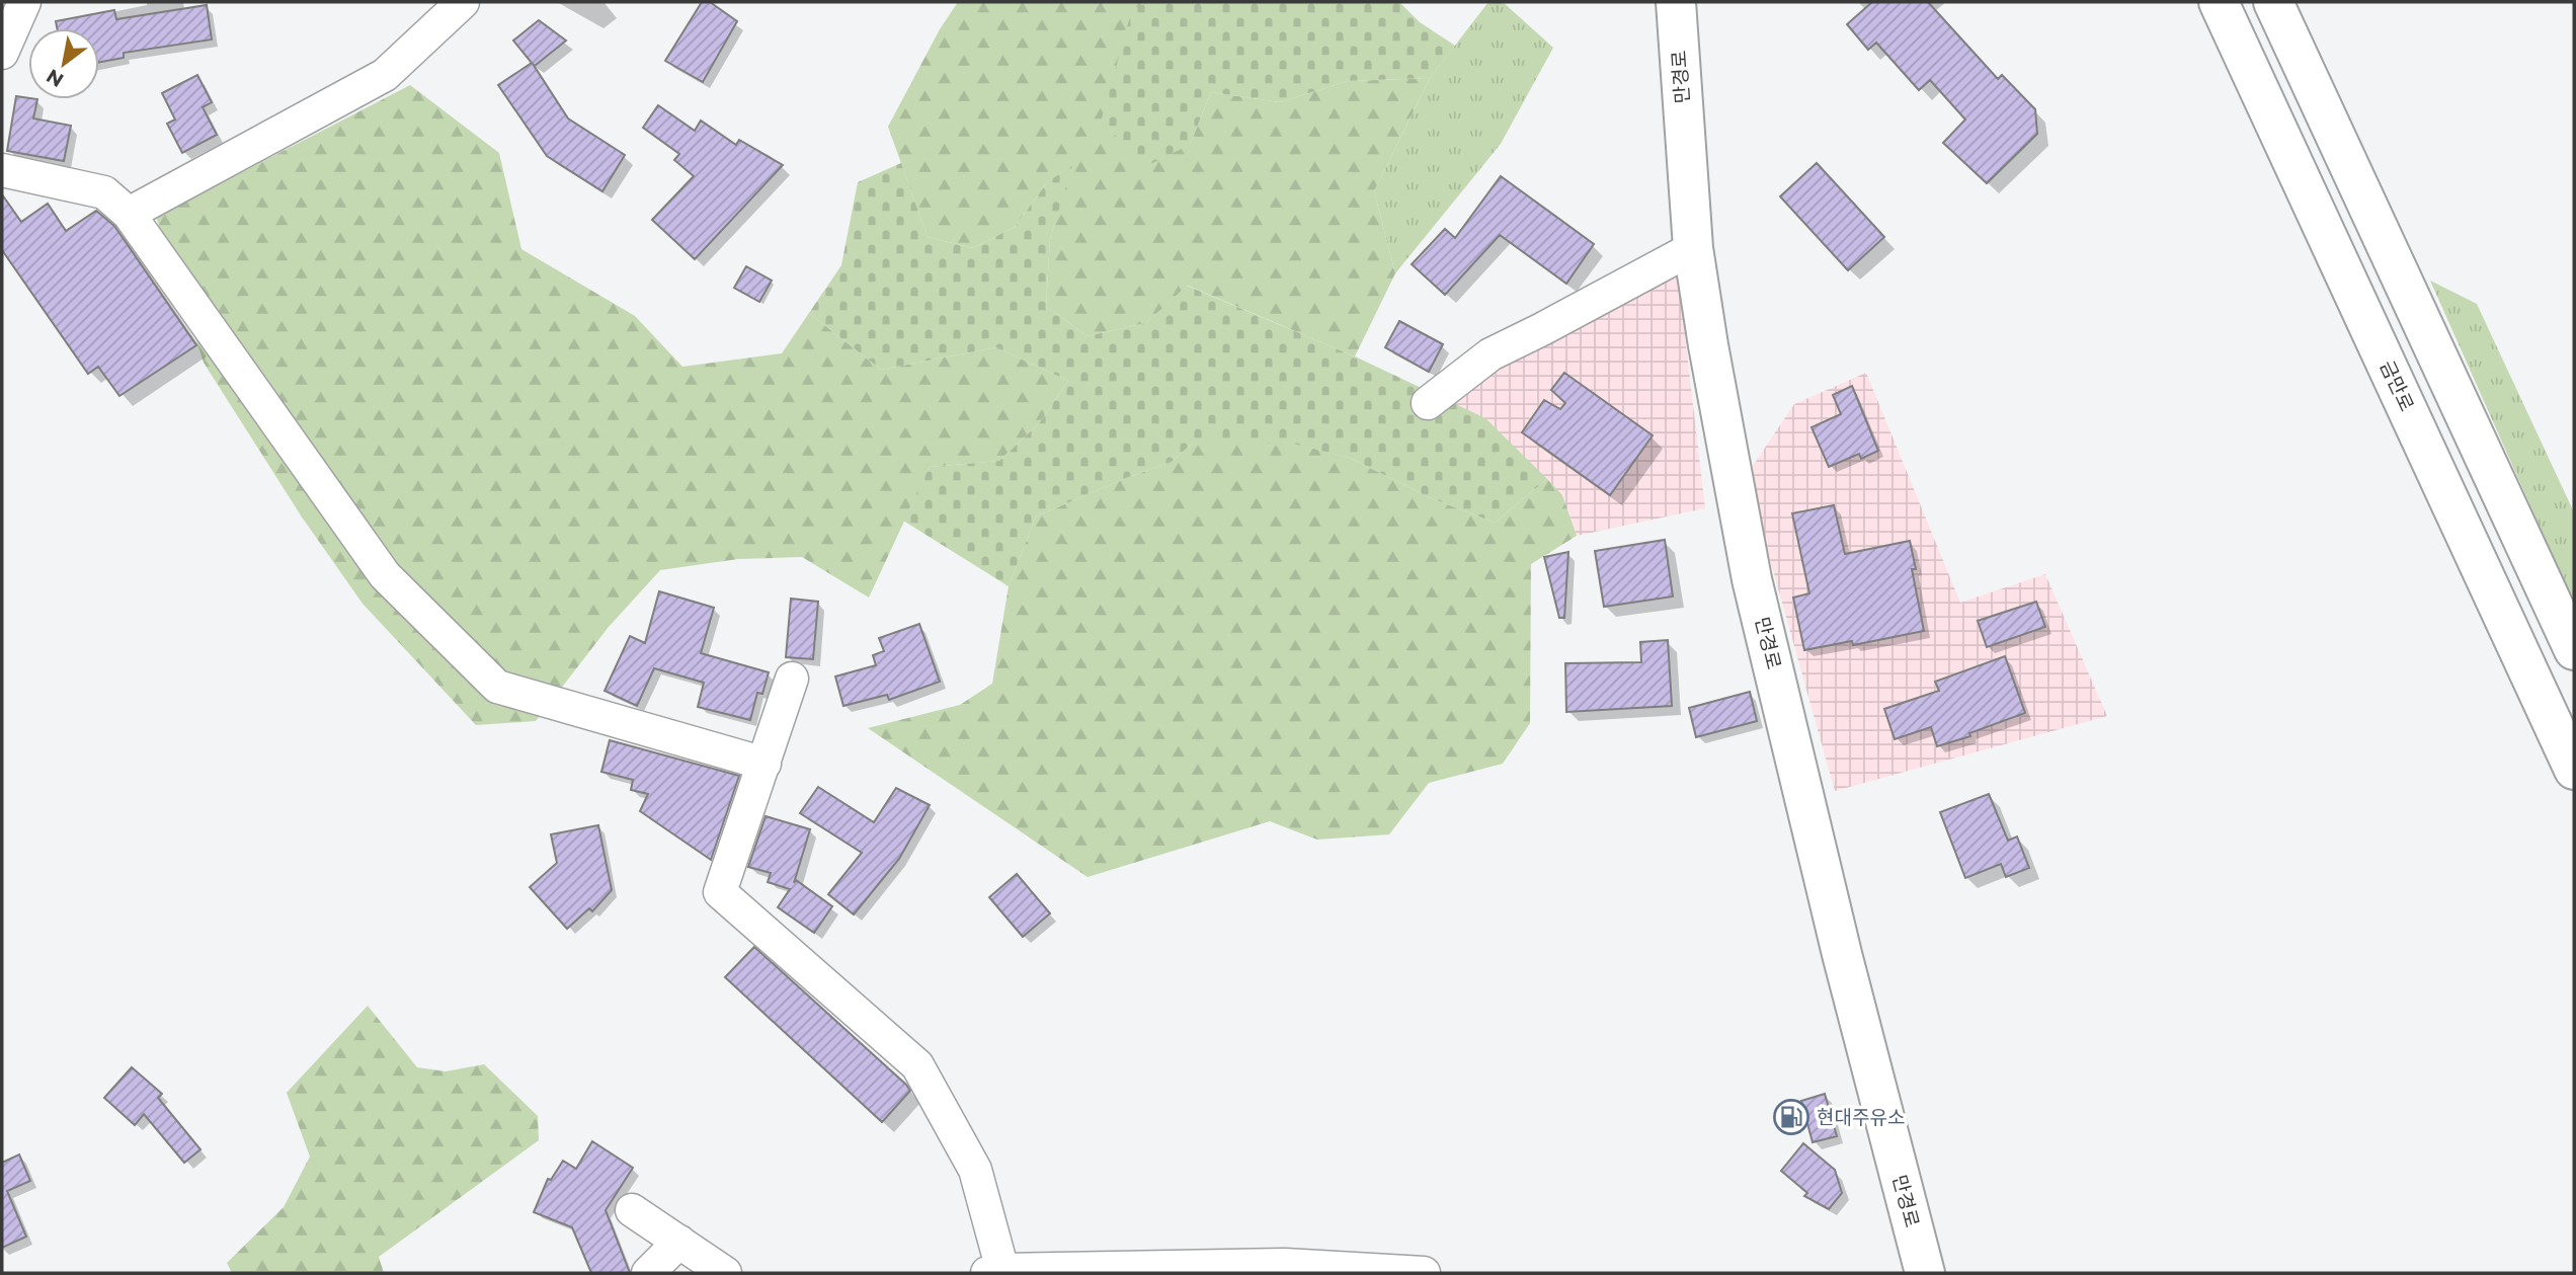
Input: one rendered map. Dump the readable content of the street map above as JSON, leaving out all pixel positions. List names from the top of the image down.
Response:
{
  "streets": {
    "main road": ["만경로", "금만로"]
  },
  "places": {
    "fuel station": ["현대주유소"]
  },
  "north": "bottom left"
}
